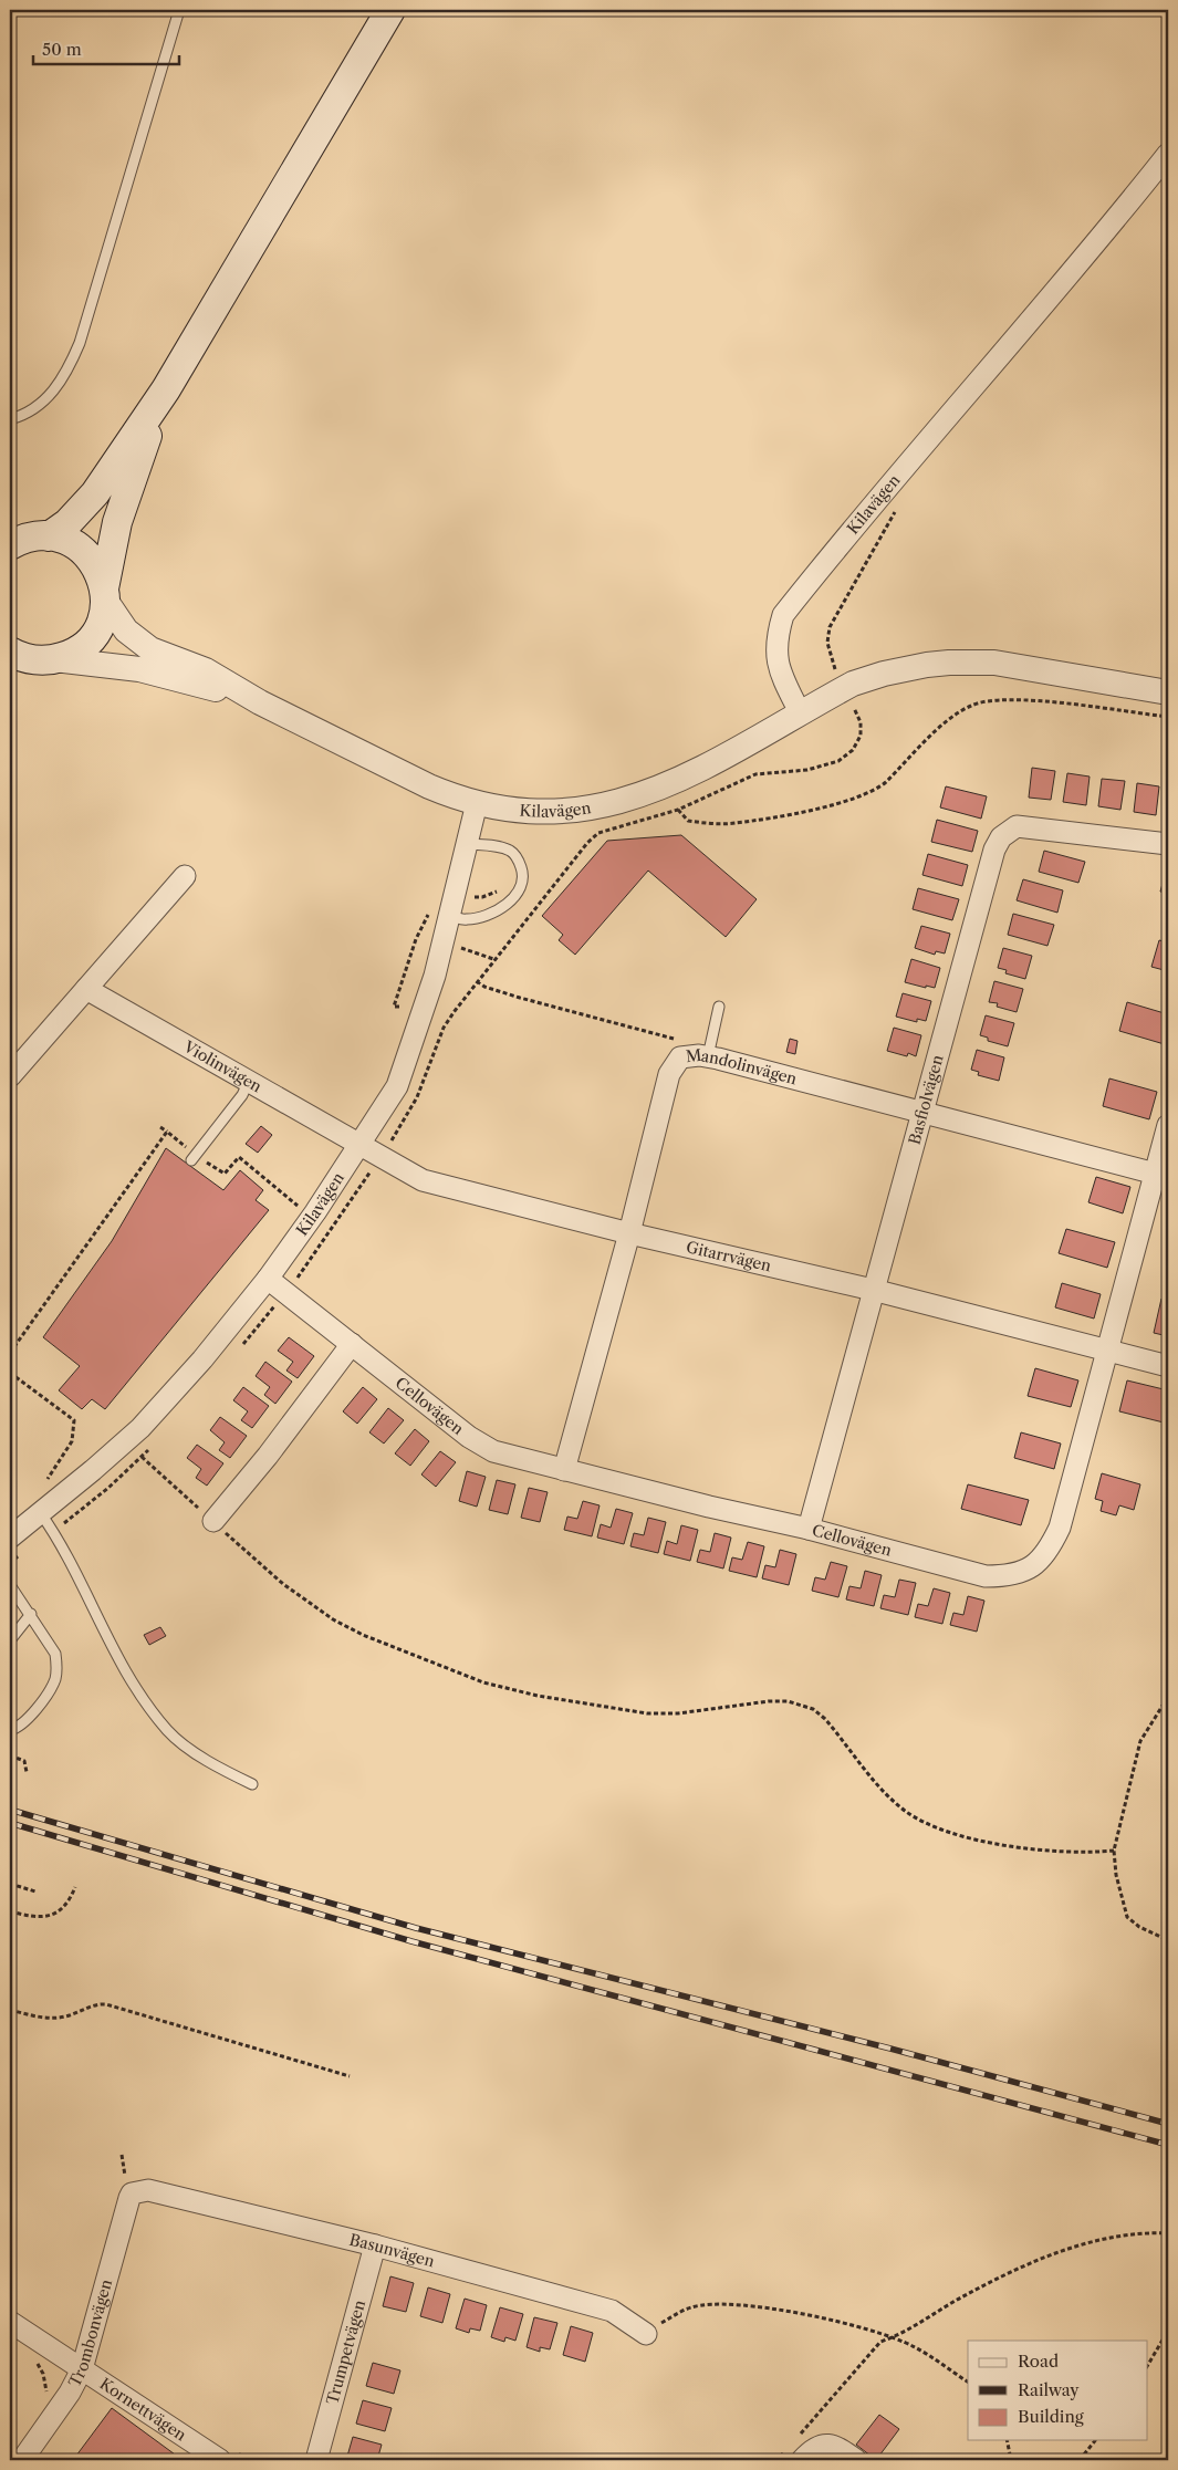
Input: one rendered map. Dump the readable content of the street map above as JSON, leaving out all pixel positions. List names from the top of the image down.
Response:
{
  "streets": {
    "street": [
      "Kilavägen",
      "Violinvägen",
      "Mandolinvägen",
      "Basfiolvägen",
      "Gitarrvägen",
      "Cellovägen",
      "Basunvägen",
      "Trombonvägen",
      "Trumpetvägen",
      "Kornettvägen"
    ]
  },
  "crossings": [
    ["Kilavägen", "Violinvägen"],
    ["Kilavägen", "Gitarrvägen"],
    ["Kilavägen", "Cellovägen"],
    ["Violinvägen", "Gitarrvägen"],
    ["Mandolinvägen", "Basfiolvägen"],
    ["Mandolinvägen", "Gitarrvägen"],
    ["Mandolinvägen", "Cellovägen"],
    ["Basfiolvägen", "Gitarrvägen"],
    ["Basfiolvägen", "Cellovägen"],
    ["Gitarrvägen", "Cellovägen"],
    ["Basunvägen", "Trombonvägen"],
    ["Basunvägen", "Trumpetvägen"],
    ["Trombonvägen", "Kornettvägen"]
  ],
  "legend": ["Road", "Railway", "Building"],
  "scale_bar": "50 m"
}
